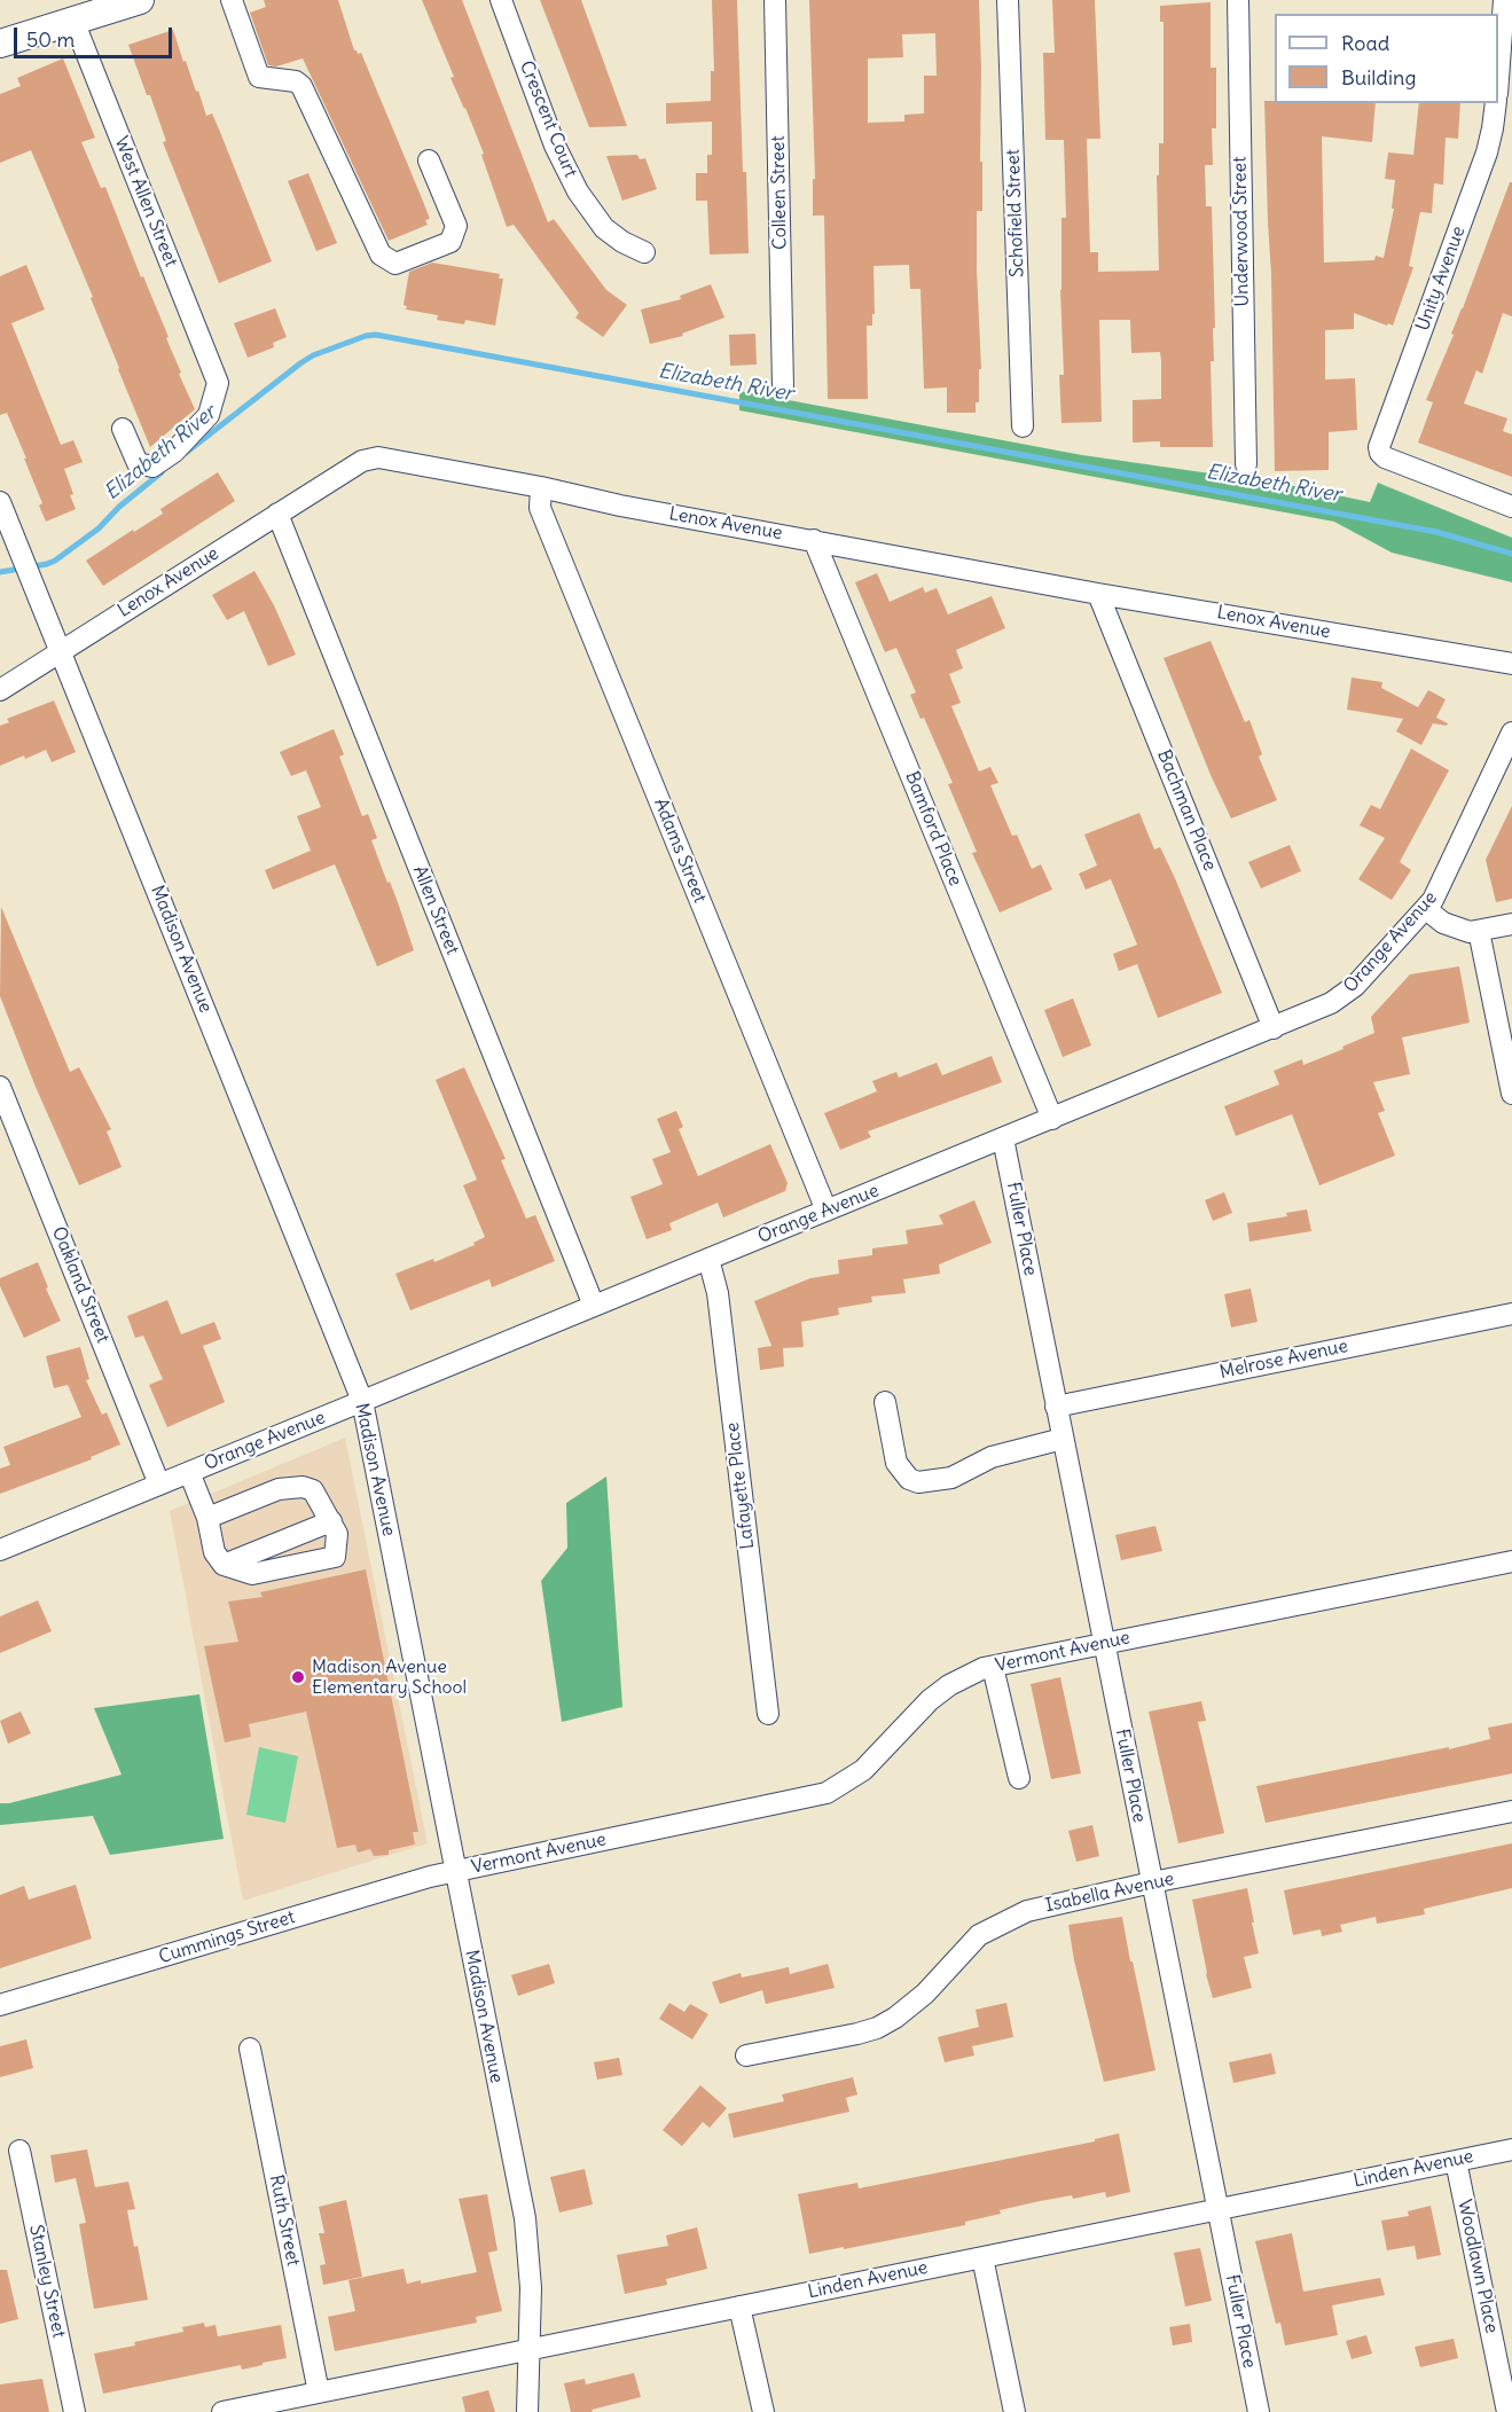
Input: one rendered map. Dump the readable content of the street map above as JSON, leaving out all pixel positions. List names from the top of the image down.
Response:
{
  "streets": {
    "street": [
      "Crescent Court",
      "Colleen Street",
      "West Allen Street",
      "Schofield Street",
      "Underwood Street",
      "Unity Avenue",
      "Lenox Avenue",
      "Bachman Place",
      "Bamford Place",
      "Adams Street",
      "Allen Street",
      "Orange Avenue",
      "Madison Avenue",
      "Fuller Place",
      "Oakland Street",
      "Melrose Avenue",
      "Lafayette Place",
      "Vermont Avenue",
      "Isabella Avenue",
      "Cummings Street",
      "Linden Avenue",
      "Ruth Street",
      "Woodlawn Place",
      "Stanley Street"
    ]
  },
  "crossings": [
    ["Lenox Avenue", "Bachman Place"],
    ["Lenox Avenue", "Bamford Place"],
    ["Lenox Avenue", "Adams Street"],
    ["Lenox Avenue", "Allen Street"],
    ["Lenox Avenue", "Madison Avenue"],
    ["Bachman Place", "Orange Avenue"],
    ["Bamford Place", "Orange Avenue"],
    ["Adams Street", "Orange Avenue"],
    ["Allen Street", "Orange Avenue"],
    ["Orange Avenue", "Madison Avenue"],
    ["Orange Avenue", "Fuller Place"],
    ["Orange Avenue", "Oakland Street"],
    ["Orange Avenue", "Lafayette Place"],
    ["Madison Avenue", "Vermont Avenue"],
    ["Madison Avenue", "Cummings Street"],
    ["Madison Avenue", "Linden Avenue"],
    ["Fuller Place", "Melrose Avenue"],
    ["Fuller Place", "Vermont Avenue"],
    ["Fuller Place", "Isabella Avenue"],
    ["Fuller Place", "Linden Avenue"],
    ["Vermont Avenue", "Cummings Street"],
    ["Linden Avenue", "Ruth Street"],
    ["Linden Avenue", "Woodlawn Place"]
  ],
  "water": ["Elizabeth River"],
  "places": ["Madison Avenue Elementary School"],
  "legend": ["Road", "Building"],
  "scale_bar": "50 m"
}
